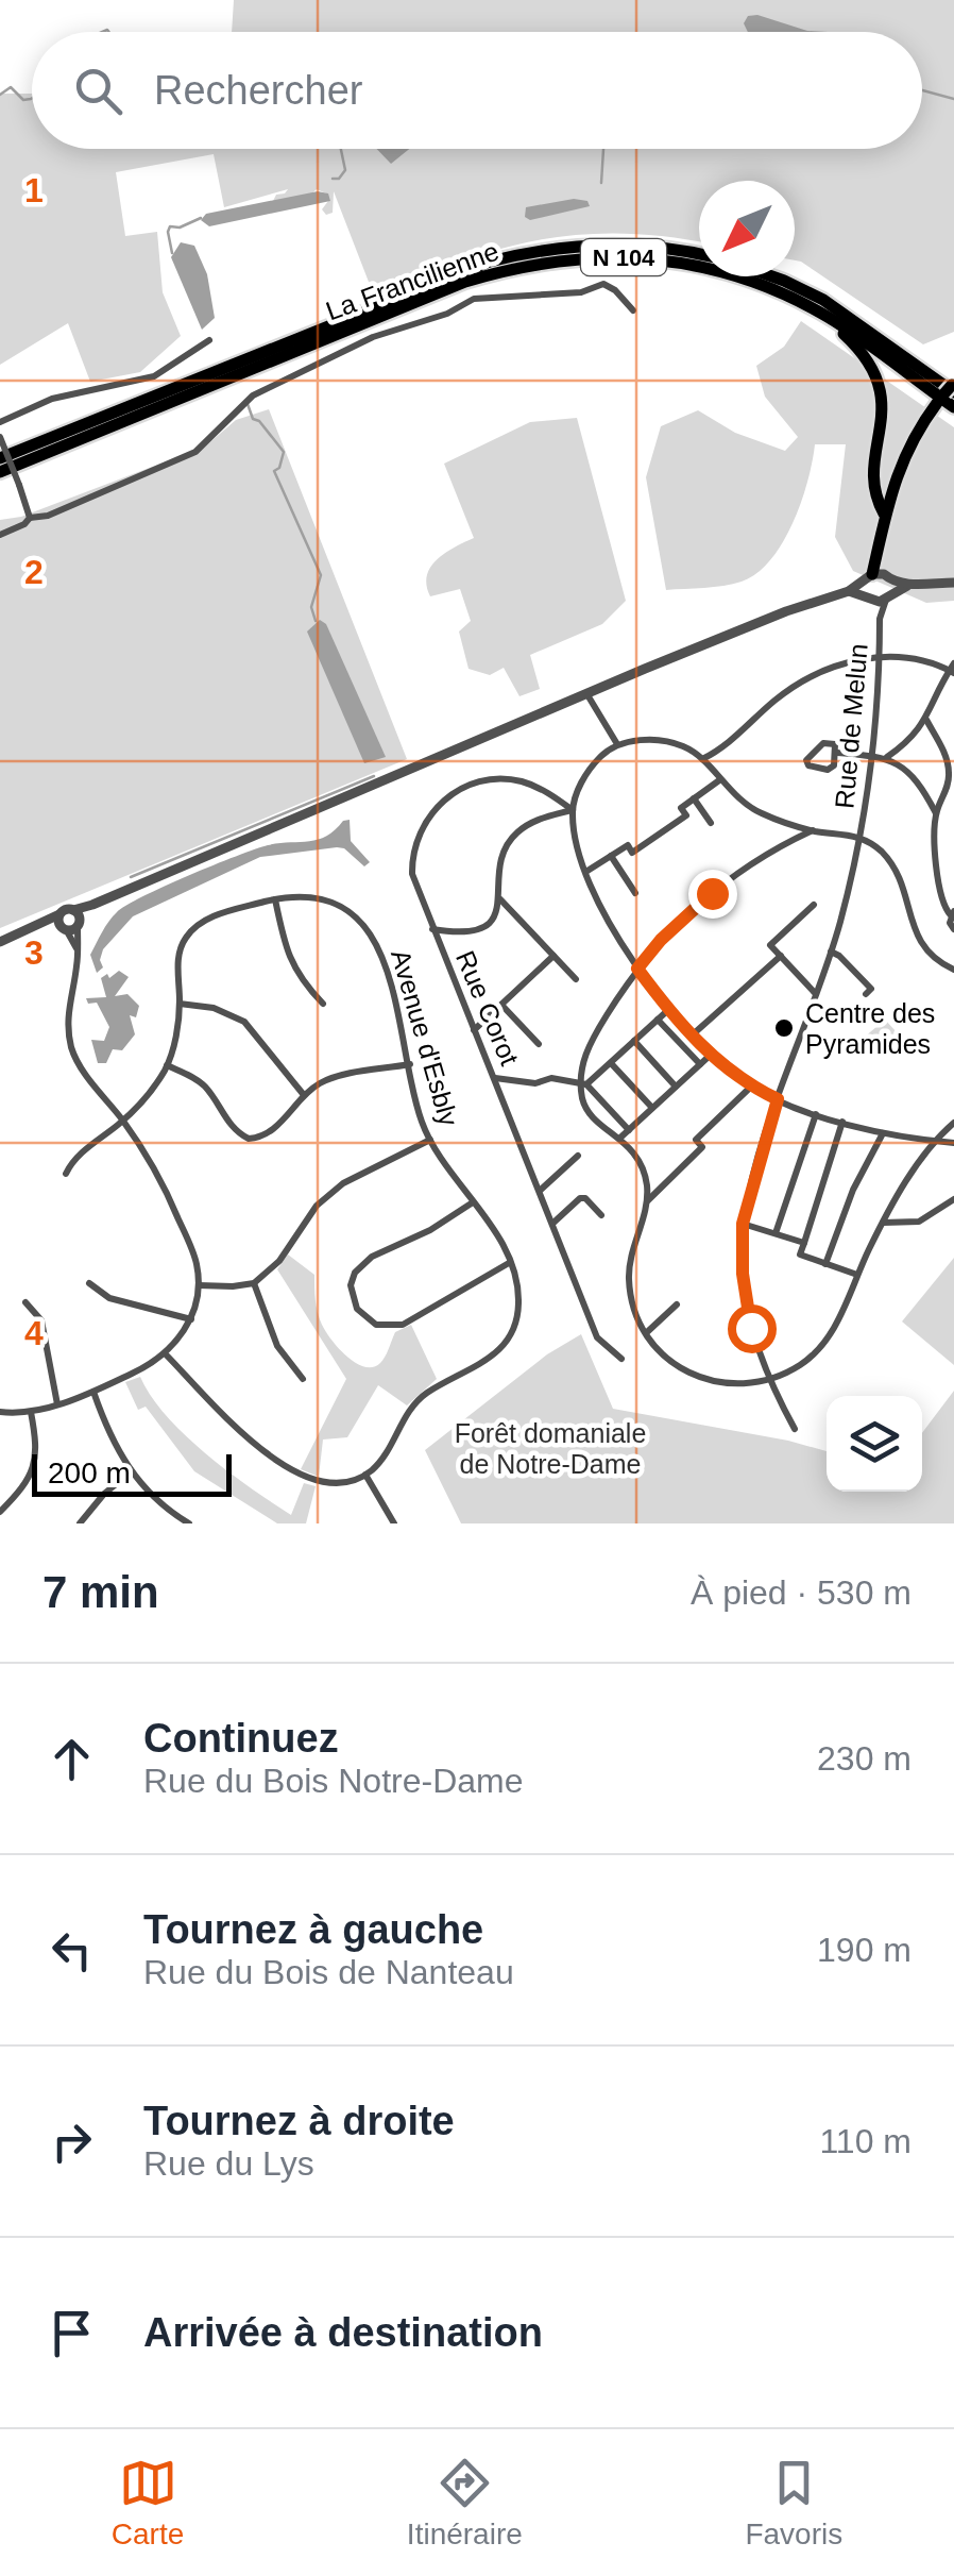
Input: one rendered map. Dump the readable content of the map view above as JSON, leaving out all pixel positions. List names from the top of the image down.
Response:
{
  "streets": {
    "highway": ["N 104", "La Francilienne"],
    "street": ["Rue de Melun", "Rue Corot", "Avenue d'Esbly"]
  },
  "parks": ["Forêt domaniale de Notre-Dame"],
  "places": ["Centre des Pyramides"],
  "scale_bar": "200 m",
  "north": "bottom left",
  "page": {
    "search": "Rechercher",
    "scale": "200 m",
    "heading": ["7 min", "À pied · 530 m"],
    "list": [
      ["Continuez", "Rue du Bois Notre-Dame", "230 m"],
      ["Tournez à gauche", "Rue du Bois de Nanteau", "190 m"],
      ["Tournez à droite", "Rue du Lys", "110 m"],
      "Arrivée à destination"
    ],
    "nav": ["Carte", "Itinéraire", "Favoris"]
  },
  "grid": {
    "rows": [
      "1",
      "2",
      "3",
      "4"
    ]
  }
}
